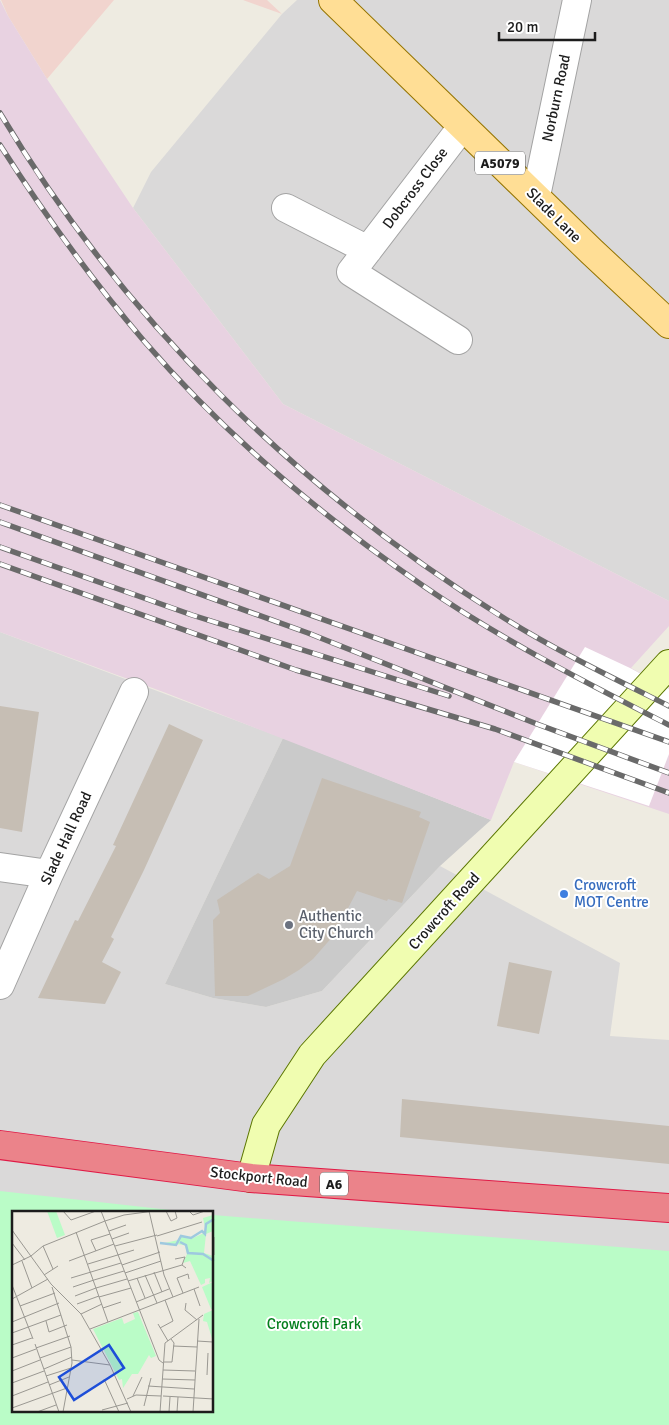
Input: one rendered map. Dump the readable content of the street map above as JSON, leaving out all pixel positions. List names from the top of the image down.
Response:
{
  "streets": {
    "highway": ["Stockport Road", "A6"],
    "main road": ["A5079", "Slade Lane"],
    "street": [
      "Norburn Road",
      "Dobcross Close",
      "Slade Hall Road",
      "Crowcroft Road"
    ]
  },
  "crossings": [
    ["Norburn Road", "Slade Lane"],
    ["Dobcross Close", "Slade Lane"],
    ["Crowcroft Road", "Stockport Road"]
  ],
  "parks": ["Crowcroft Park"],
  "places": ["Crowcroft MOT Centre", "Authentic City Church"],
  "scale_bar": "20 m"
}
